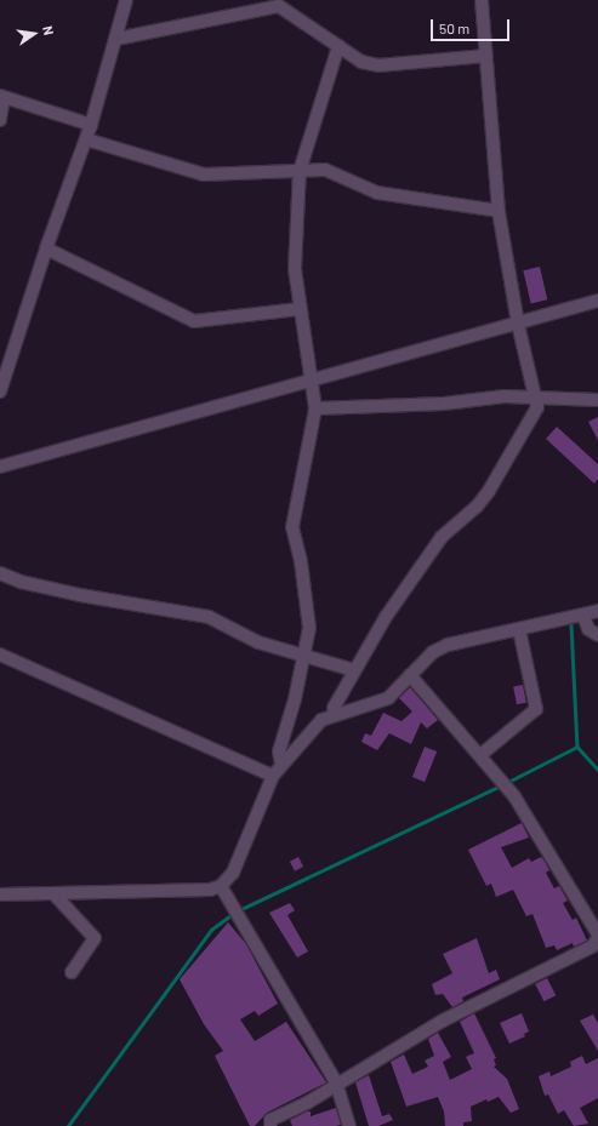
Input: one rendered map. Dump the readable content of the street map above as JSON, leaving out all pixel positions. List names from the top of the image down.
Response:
{
  "scale_bar": "50 m",
  "north": "right"
}
